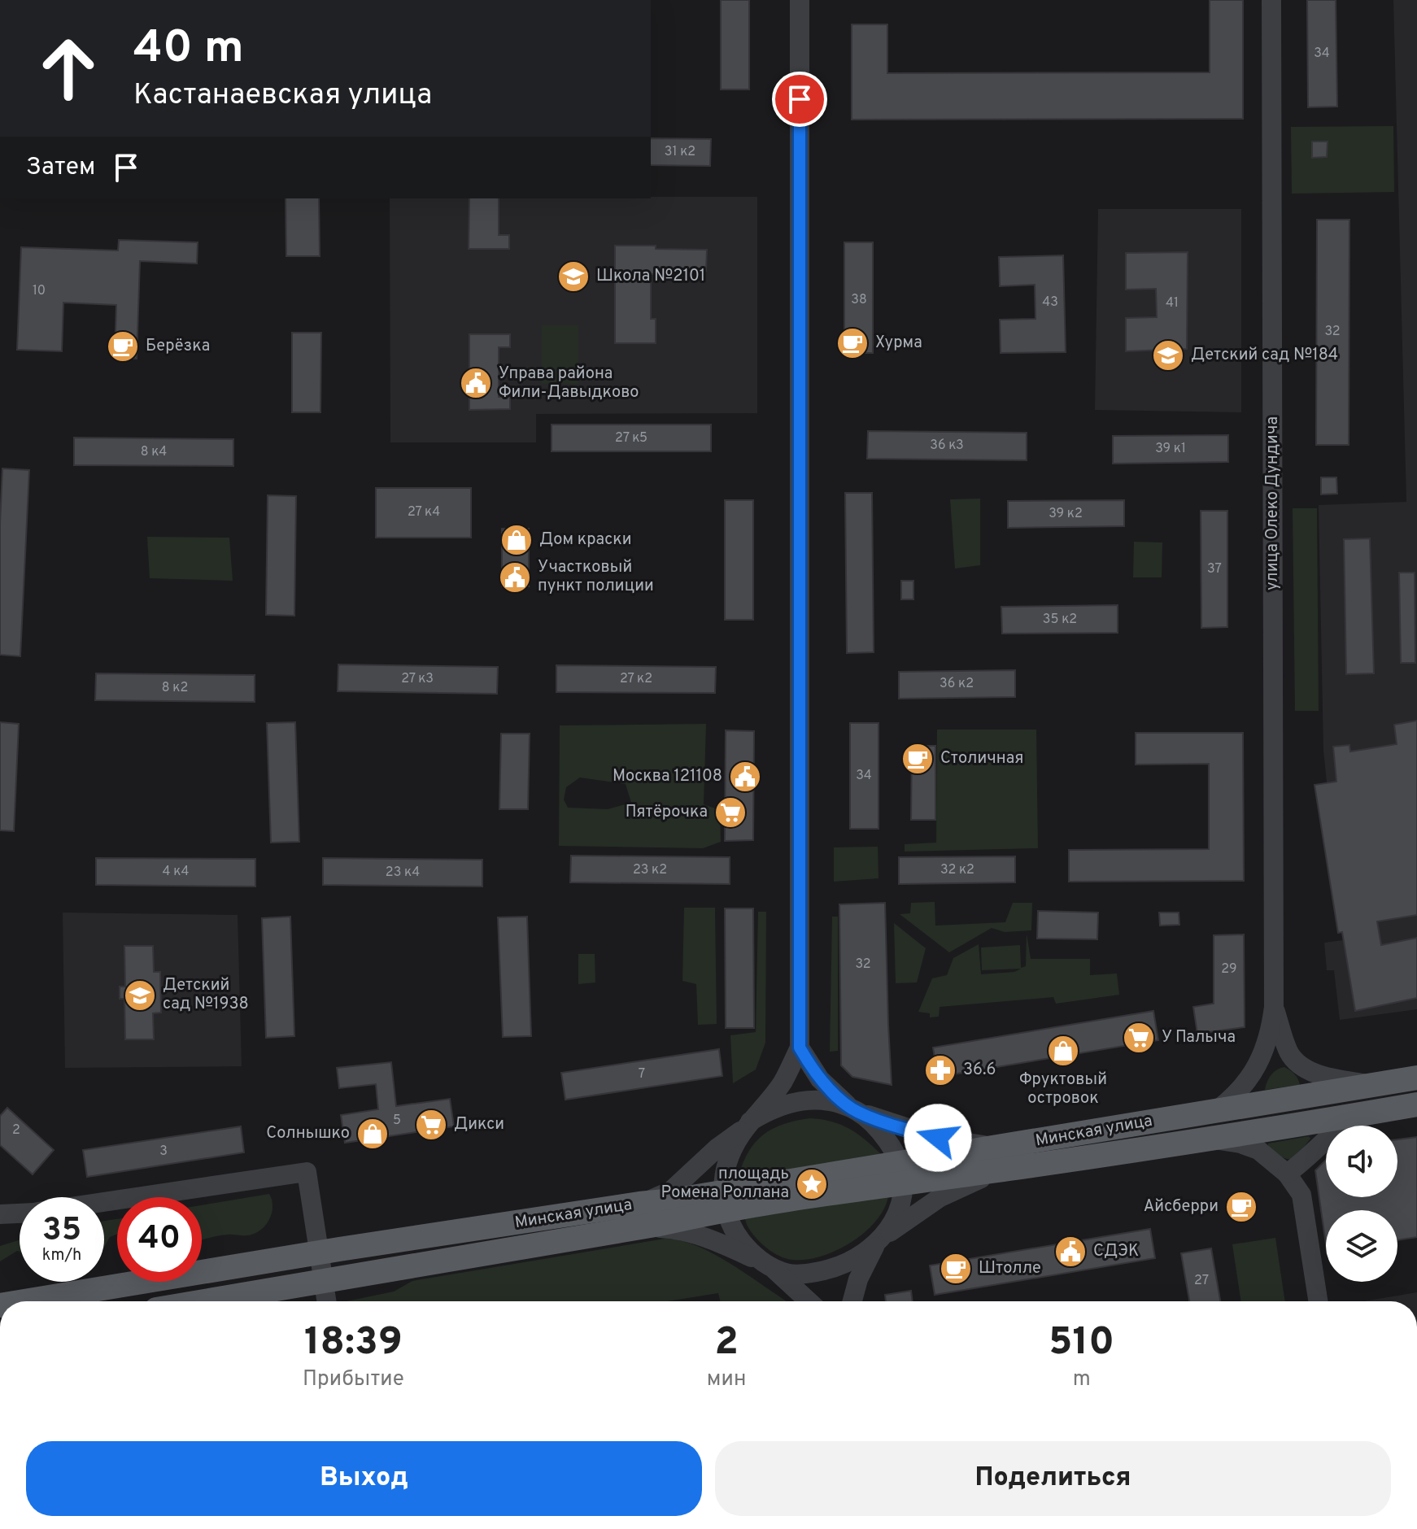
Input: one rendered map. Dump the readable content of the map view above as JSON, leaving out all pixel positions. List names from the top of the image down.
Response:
{
  "streets": {
    "main road": ["Минская улица"],
    "street": ["улица Олеко Дундича"]
  },
  "crossings": [
    ["улица Олеко Дундича", "Минская улица"]
  ],
  "places": {
    "school or university": ["Школа №2101", "Детский сад №184", "Детский сад №1938"],
    "cafe": [
      "Хурма",
      "Берёзка",
      "Столичная",
      "Айсберри",
      "Штолле"
    ],
    "public building": [
      "Управа района Фили-Давыдково",
      "Участковый пункт полиции",
      "Москва 121108",
      "СДЭК"
    ],
    "shop": ["Дом краски", "Фруктовый островок", "Солнышко"],
    "supermarket": ["Пятёрочка", "У Палыча", "Дикси"],
    "pharmacy": ["36.6"],
    "place": ["площадь Ромена Роллана"]
  },
  "house_numbers": [
    "34",
    "31 к2",
    "10",
    "38",
    "43",
    "41",
    "32",
    "27 к5",
    "36 к3",
    "39 к1",
    "8 к4",
    "27 к4",
    "39 к2",
    "37",
    "35 к2",
    "27 к3",
    "27 к2",
    "36 к2",
    "8 к2",
    "34",
    "23 к2",
    "32 к2",
    "4 к4",
    "23 к4",
    "32",
    "29",
    "7",
    "5",
    "2",
    "3",
    "27"
  ],
  "page": {
    "turn": ["40 m", "Кастанаевская улица"],
    "then": "Затем",
    "speed": "35 km/h",
    "limit": "40",
    "eta": [
      "18:39",
      "Прибытие",
      "2",
      "мин",
      "510",
      "m"
    ],
    "buttons": ["Выход", "Поделиться"]
  }
}
